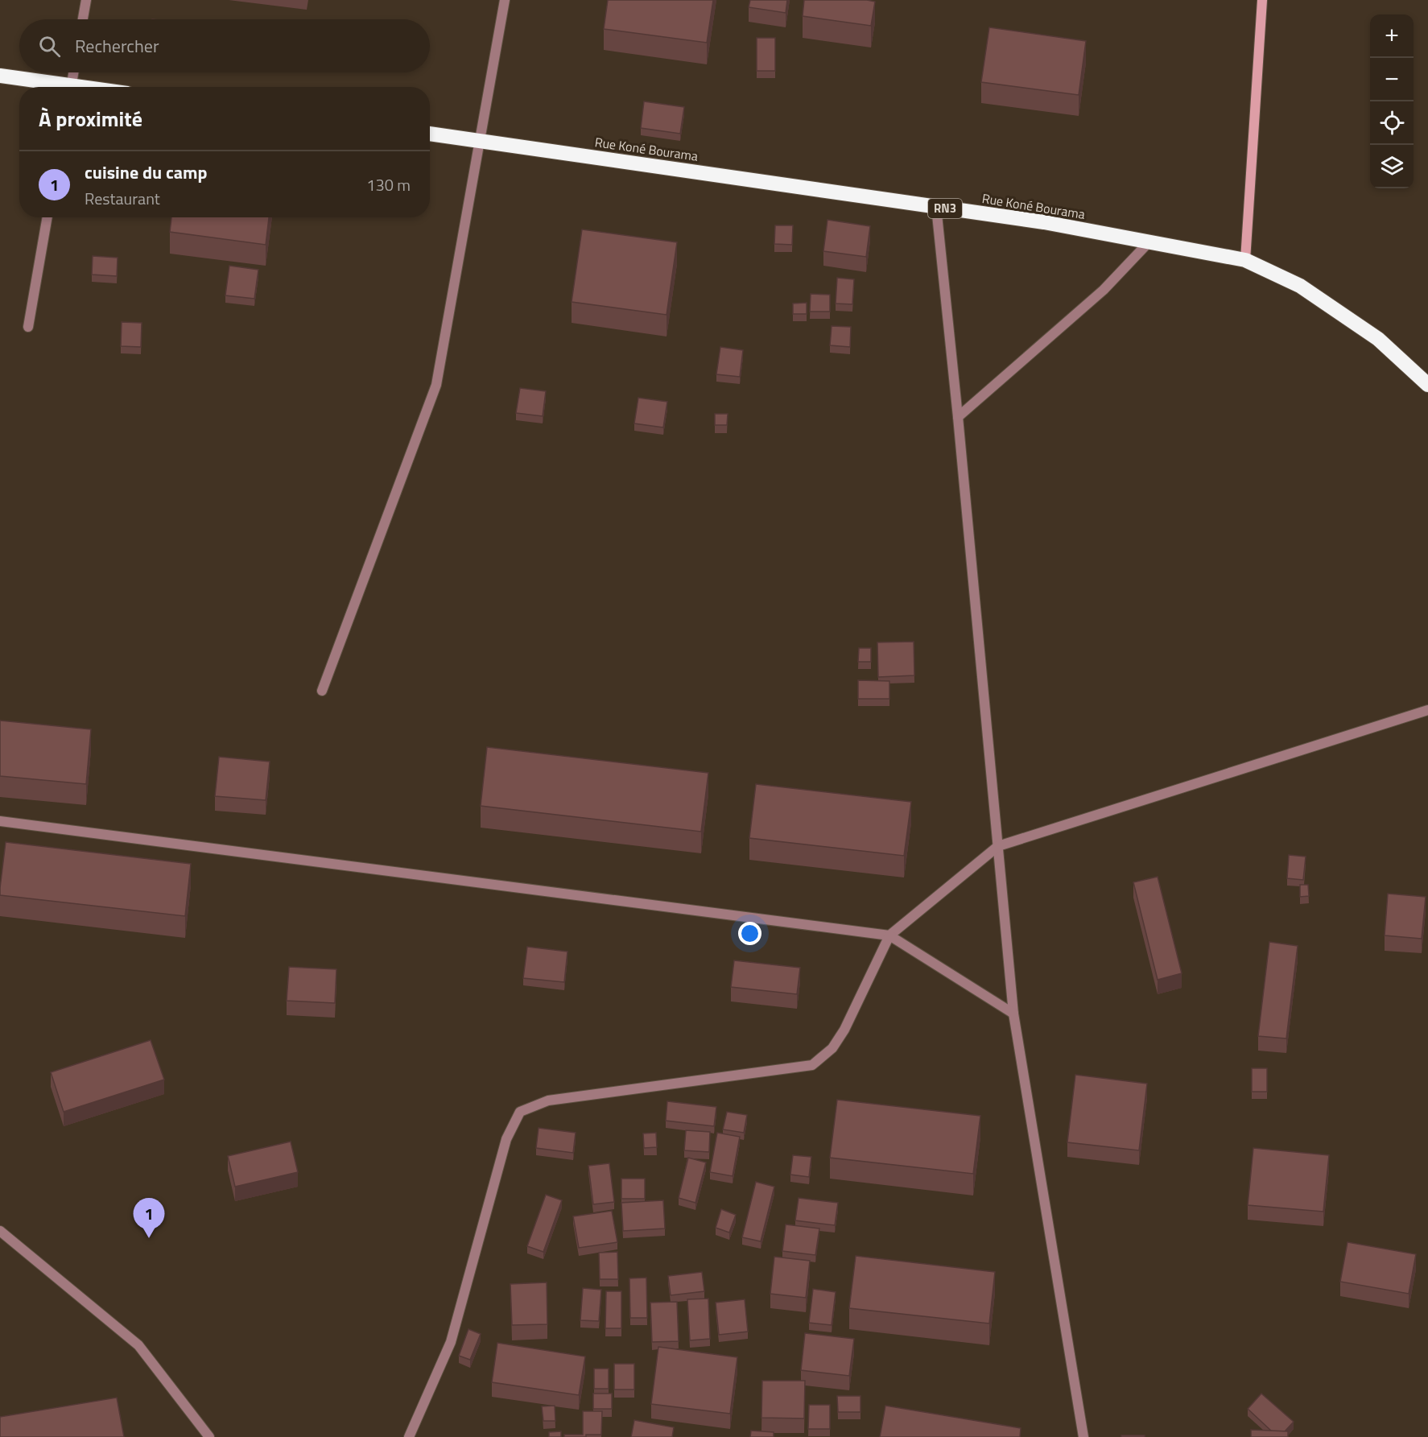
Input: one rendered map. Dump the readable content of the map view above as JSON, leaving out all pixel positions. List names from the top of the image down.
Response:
{
  "streets": {
    "highway": ["Rue Koné Bourama", "RN3"]
  },
  "page": {
    "map_buttons": ["+", "−"],
    "search": "Rechercher",
    "heading": "À proximité",
    "list": [
      {
        "mark": "1",
        "name": "cuisine du camp",
        "note": "Restaurant",
        "value": "130 m"
      }
    ],
    "pins": "1"
  }
}
